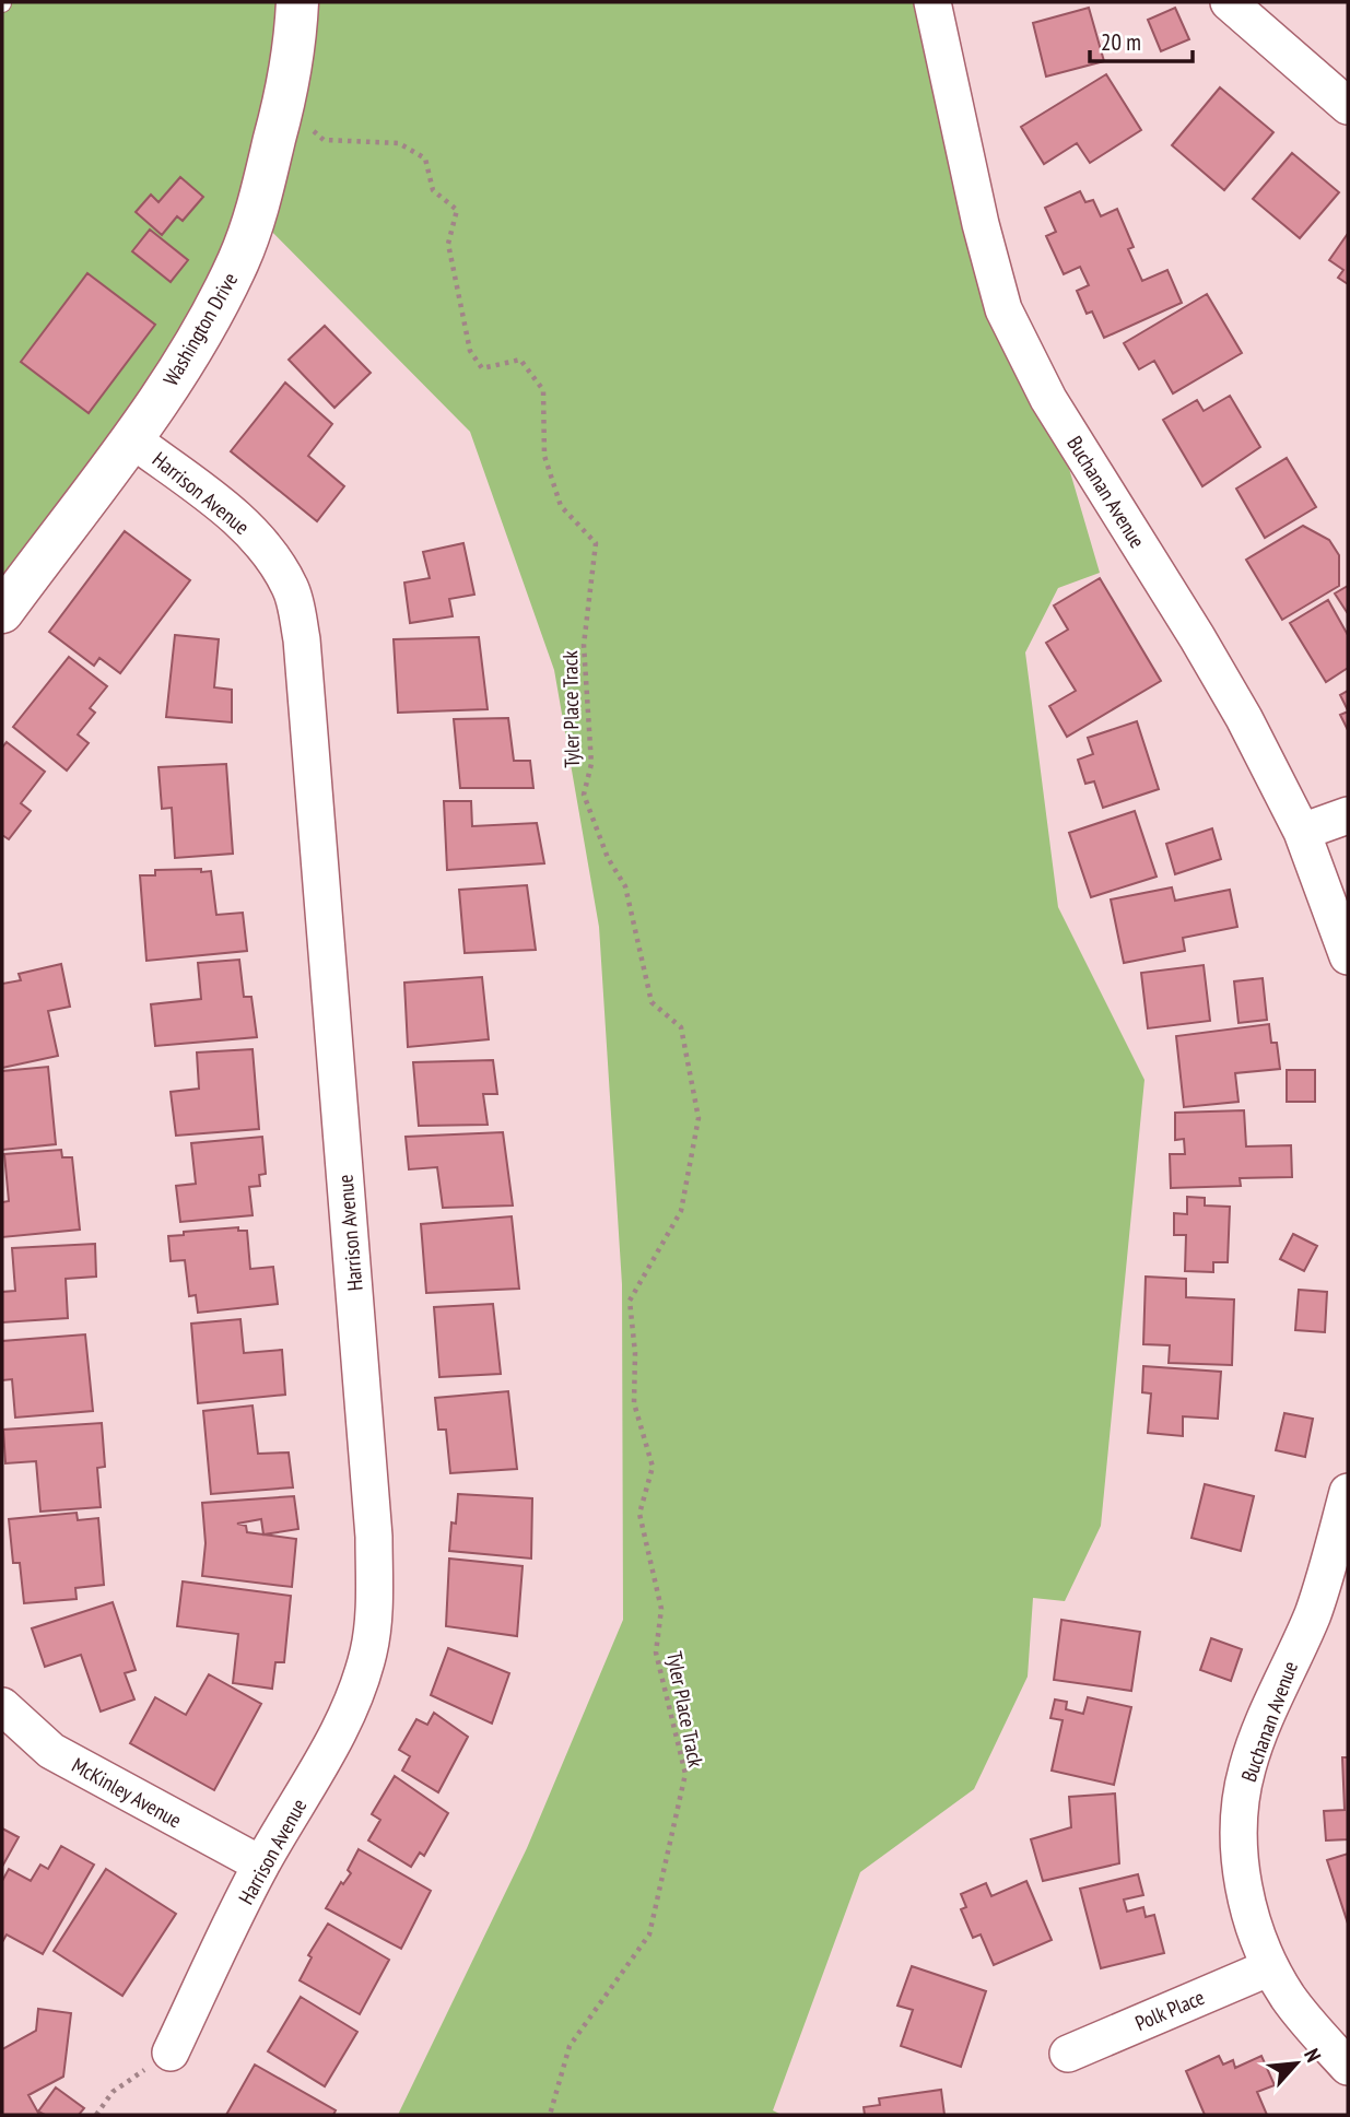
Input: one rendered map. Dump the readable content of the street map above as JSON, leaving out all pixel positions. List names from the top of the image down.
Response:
{
  "streets": {
    "street": [
      "Washington Drive",
      "Buchanan Avenue",
      "Harrison Avenue",
      "McKinley Avenue",
      "Polk Place"
    ],
    "path": ["Tyler Place Track"]
  },
  "crossings": [
    ["Washington Drive", "Harrison Avenue"],
    ["Washington Drive", "Tyler Place Track"],
    ["Buchanan Avenue", "Polk Place"],
    ["Harrison Avenue", "McKinley Avenue"]
  ],
  "scale_bar": "20 m",
  "north": "top right"
}
